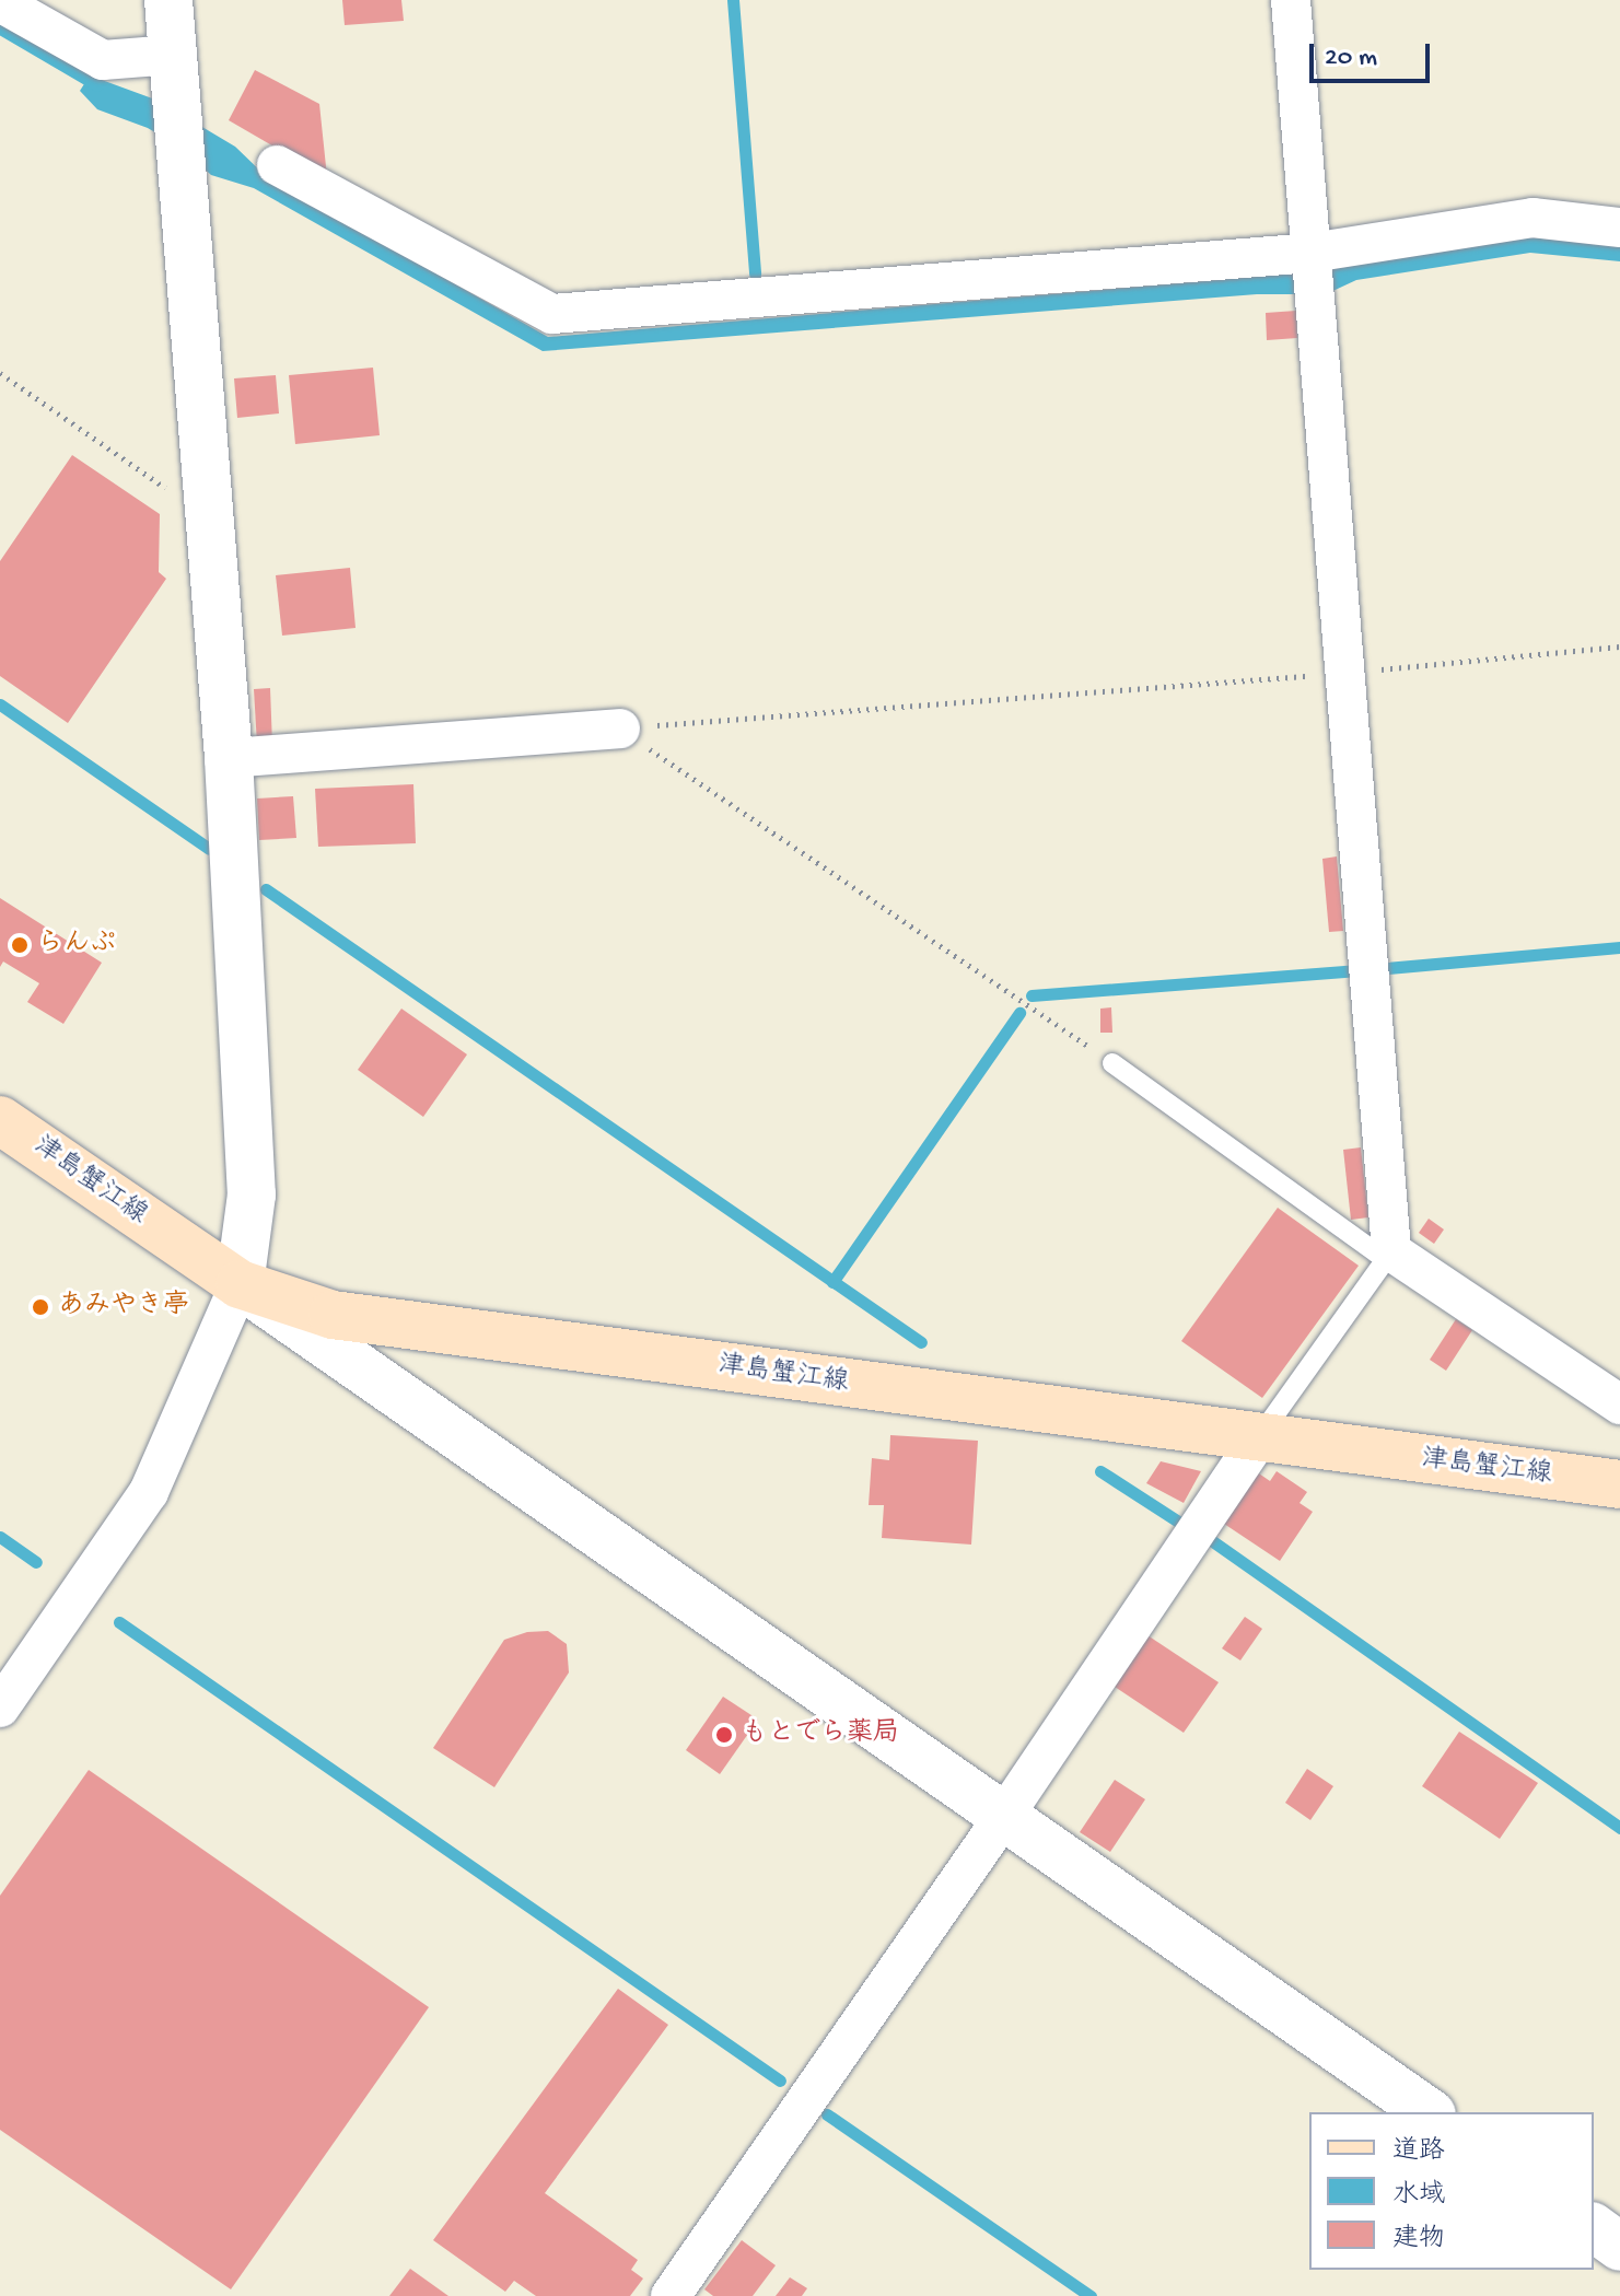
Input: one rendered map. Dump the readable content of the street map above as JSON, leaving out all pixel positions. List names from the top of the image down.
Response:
{
  "streets": {
    "main road": ["津島蟹江線"]
  },
  "places": ["らんぷ", "あみやき亭", "もとでら薬局"],
  "legend": ["道路", "水域", "建物"],
  "scale_bar": "20 m"
}
